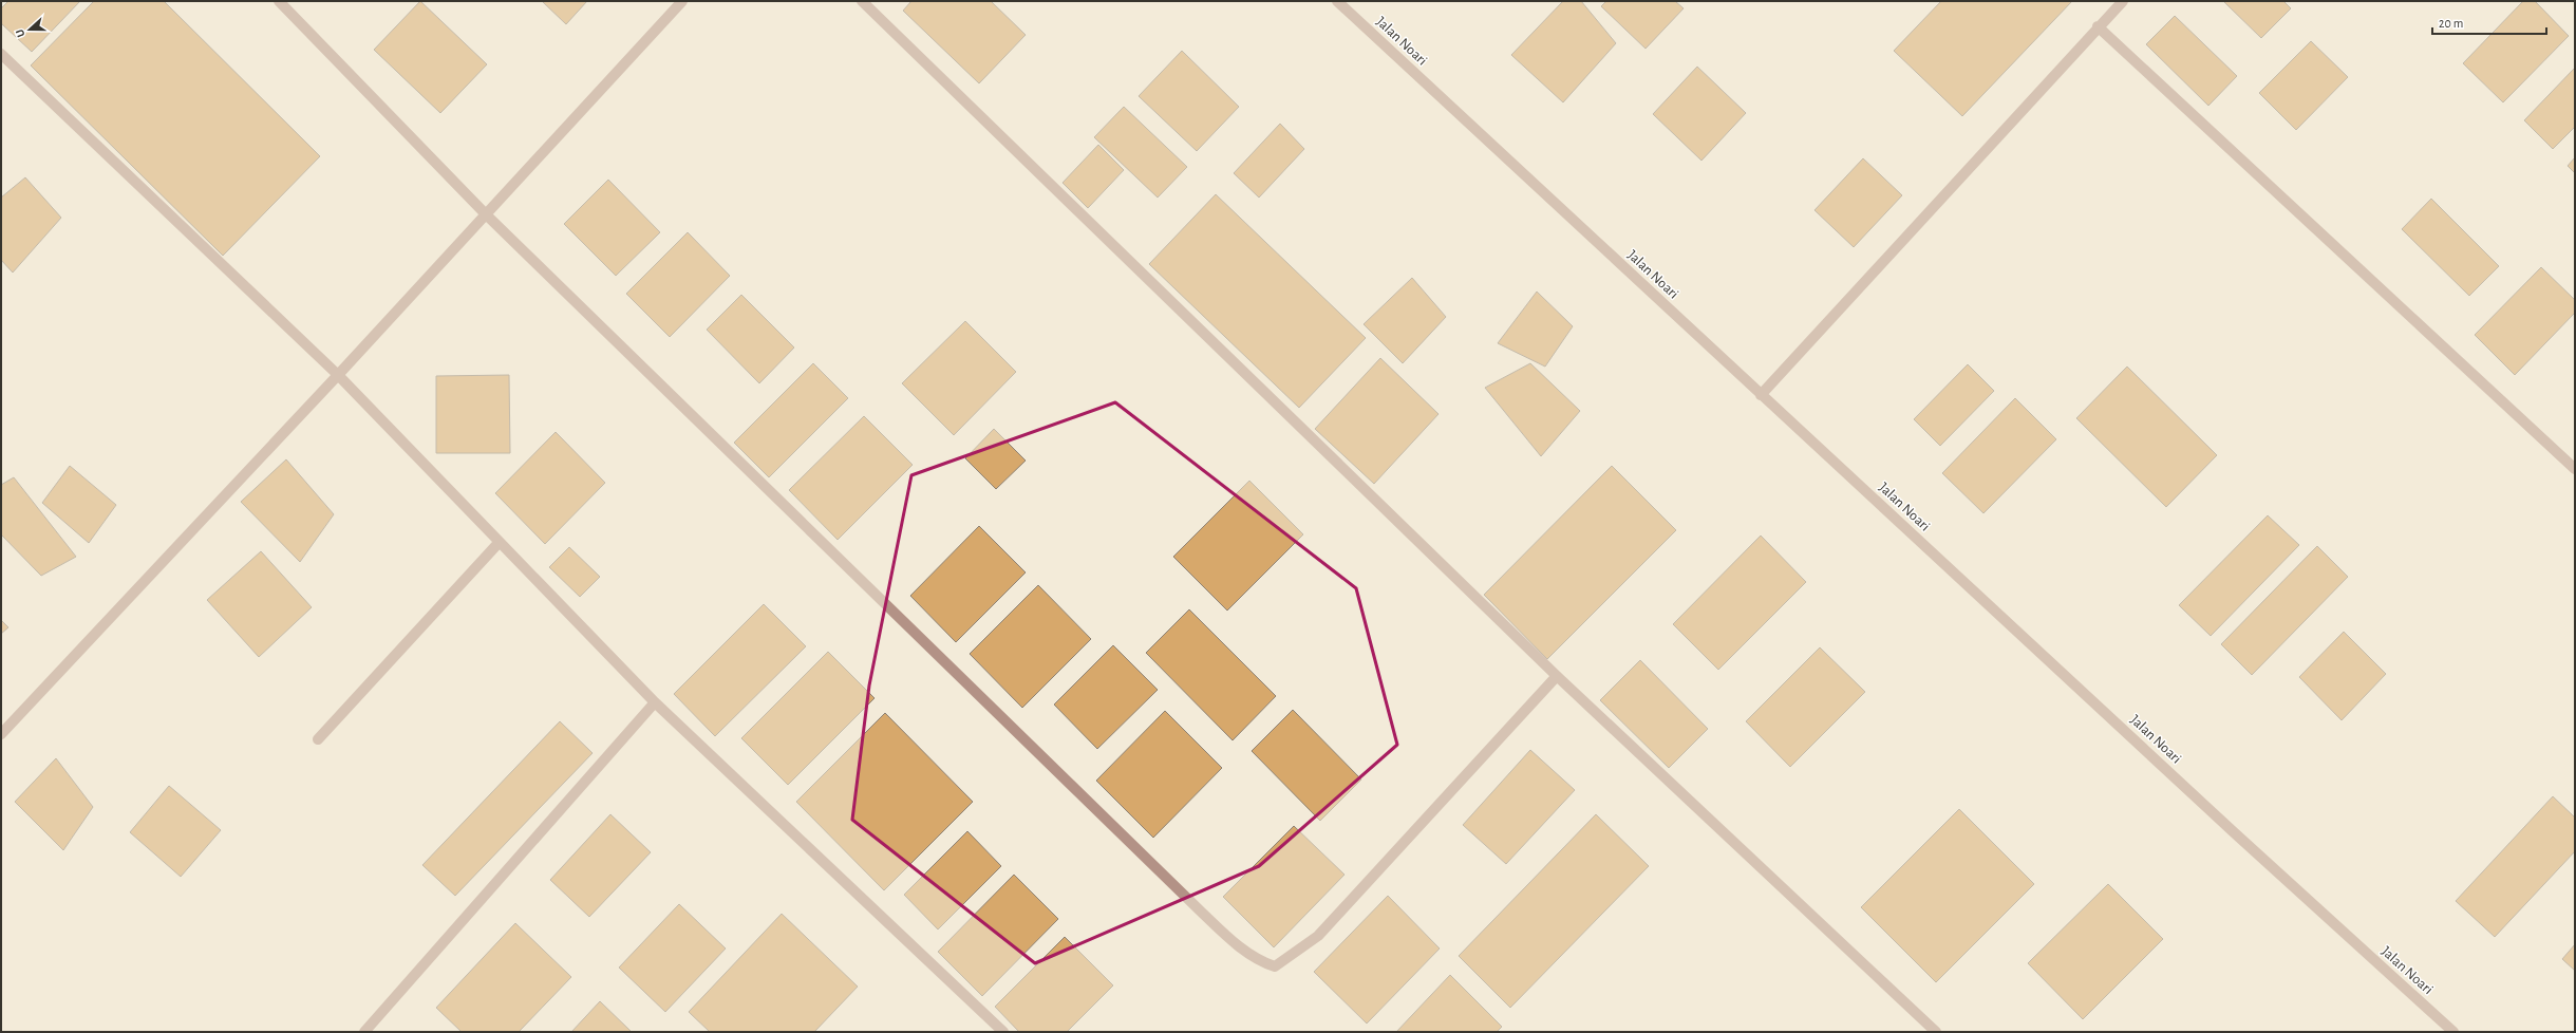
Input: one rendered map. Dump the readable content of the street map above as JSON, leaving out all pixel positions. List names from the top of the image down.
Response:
{
  "streets": {
    "street": ["Jalan Noari"]
  },
  "scale_bar": "20 m",
  "north": "left"
}
